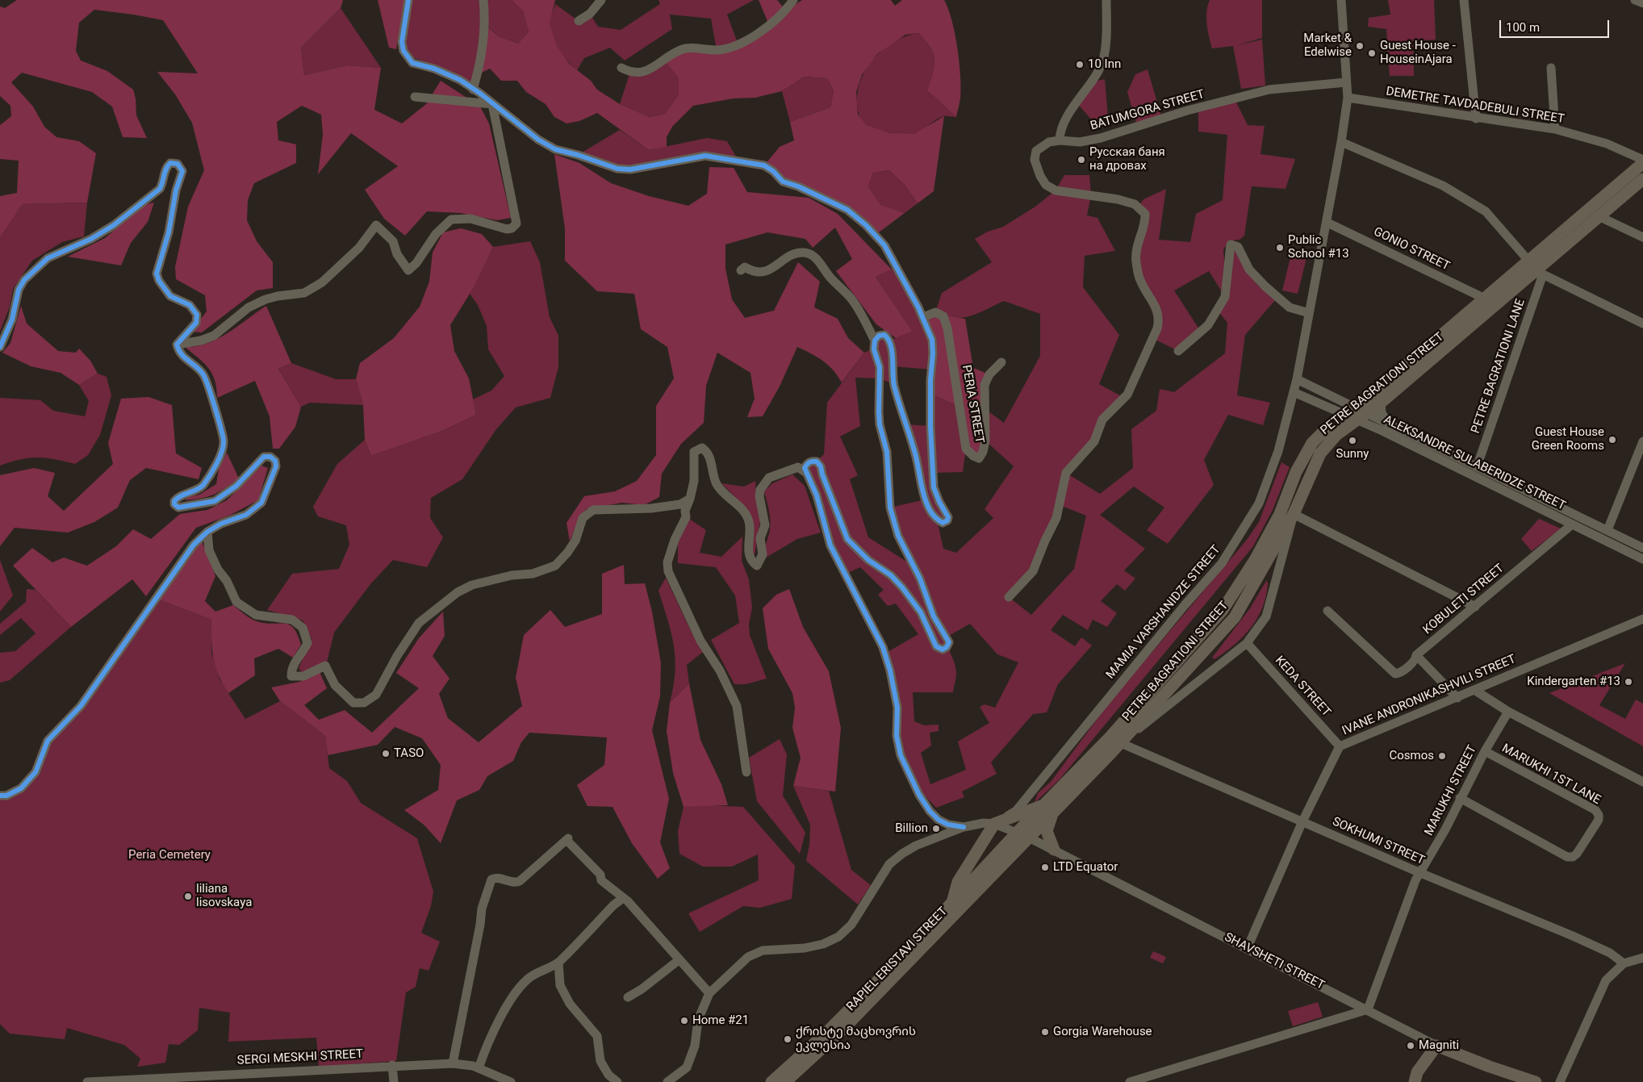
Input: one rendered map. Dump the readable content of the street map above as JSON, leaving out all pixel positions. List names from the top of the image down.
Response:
{
  "streets": {
    "main road": ["PETRE BAGRATIONI STREET", "RAPIEL ERISTAVI STREET", "SHAVSHETI STREET"],
    "street": [
      "DEMETRE TAVDADEBULI STREET",
      "BATUMGORA STREET",
      "GONIO STREET",
      "PETRE BAGRATIONI LANE",
      "PERIA STREET",
      "ALEKSANDRE SULABERIDZE STREET",
      "KOBULETI STREET",
      "MAMIA VARSHANIDZE STREET",
      "KEDA STREET",
      "IVANE ANDRONIKASHVILI STREET",
      "MARUKHI 1ST LANE",
      "MARUKHI STREET",
      "SOKHUMI STREET",
      "SERGI MESKHI STREET"
    ]
  },
  "crossings": [
    ["DEMETRE TAVDADEBULI STREET", "PETRE BAGRATIONI STREET"],
    ["DEMETRE TAVDADEBULI STREET", "MAMIA VARSHANIDZE STREET"],
    ["BATUMGORA STREET", "MAMIA VARSHANIDZE STREET"],
    ["GONIO STREET", "PETRE BAGRATIONI STREET"],
    ["GONIO STREET", "MAMIA VARSHANIDZE STREET"],
    ["PETRE BAGRATIONI LANE", "PETRE BAGRATIONI STREET"],
    ["PETRE BAGRATIONI LANE", "ALEKSANDRE SULABERIDZE STREET"],
    ["PETRE BAGRATIONI STREET", "ALEKSANDRE SULABERIDZE STREET"],
    ["PETRE BAGRATIONI STREET", "KEDA STREET"],
    ["PETRE BAGRATIONI STREET", "SOKHUMI STREET"],
    ["PETRE BAGRATIONI STREET", "RAPIEL ERISTAVI STREET"],
    ["PETRE BAGRATIONI STREET", "SHAVSHETI STREET"],
    ["ALEKSANDRE SULABERIDZE STREET", "KOBULETI STREET"],
    ["ALEKSANDRE SULABERIDZE STREET", "MAMIA VARSHANIDZE STREET"],
    ["KEDA STREET", "IVANE ANDRONIKASHVILI STREET"],
    ["IVANE ANDRONIKASHVILI STREET", "SOKHUMI STREET"],
    ["IVANE ANDRONIKASHVILI STREET", "SHAVSHETI STREET"],
    ["MARUKHI 1ST LANE", "MARUKHI STREET"],
    ["MARUKHI STREET", "SOKHUMI STREET"],
    ["MARUKHI STREET", "SHAVSHETI STREET"],
    ["RAPIEL ERISTAVI STREET", "SHAVSHETI STREET"]
  ],
  "parks": ["Peria Cemetery"],
  "places": [
    "Market & Edelwise",
    "Guest House - HouseinAjara",
    "10 Inn",
    "Русская баня на дровах",
    "Public School #13",
    "Guest House Green Rooms",
    "Sunny",
    "Kindergarten #13",
    "TASO",
    "Cosmos",
    "Billion",
    "LTD Equator",
    "liliana lisovskaya",
    "Home #21",
    "Gorgia Warehouse",
    "ქრისტე მაცხოვრის ეკლესია",
    "Magniti"
  ],
  "scale_bar": "100 m"
}
